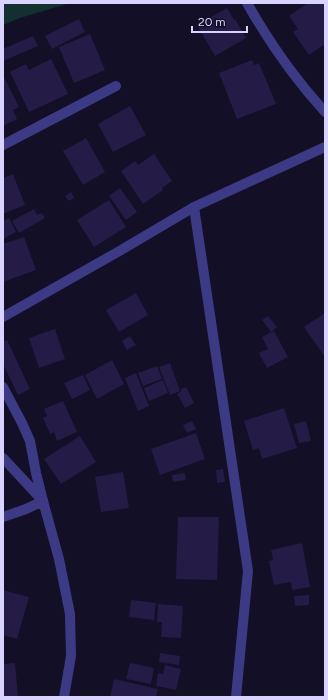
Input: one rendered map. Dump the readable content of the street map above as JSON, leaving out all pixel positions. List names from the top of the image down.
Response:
{
  "scale_bar": "20 m"
}
